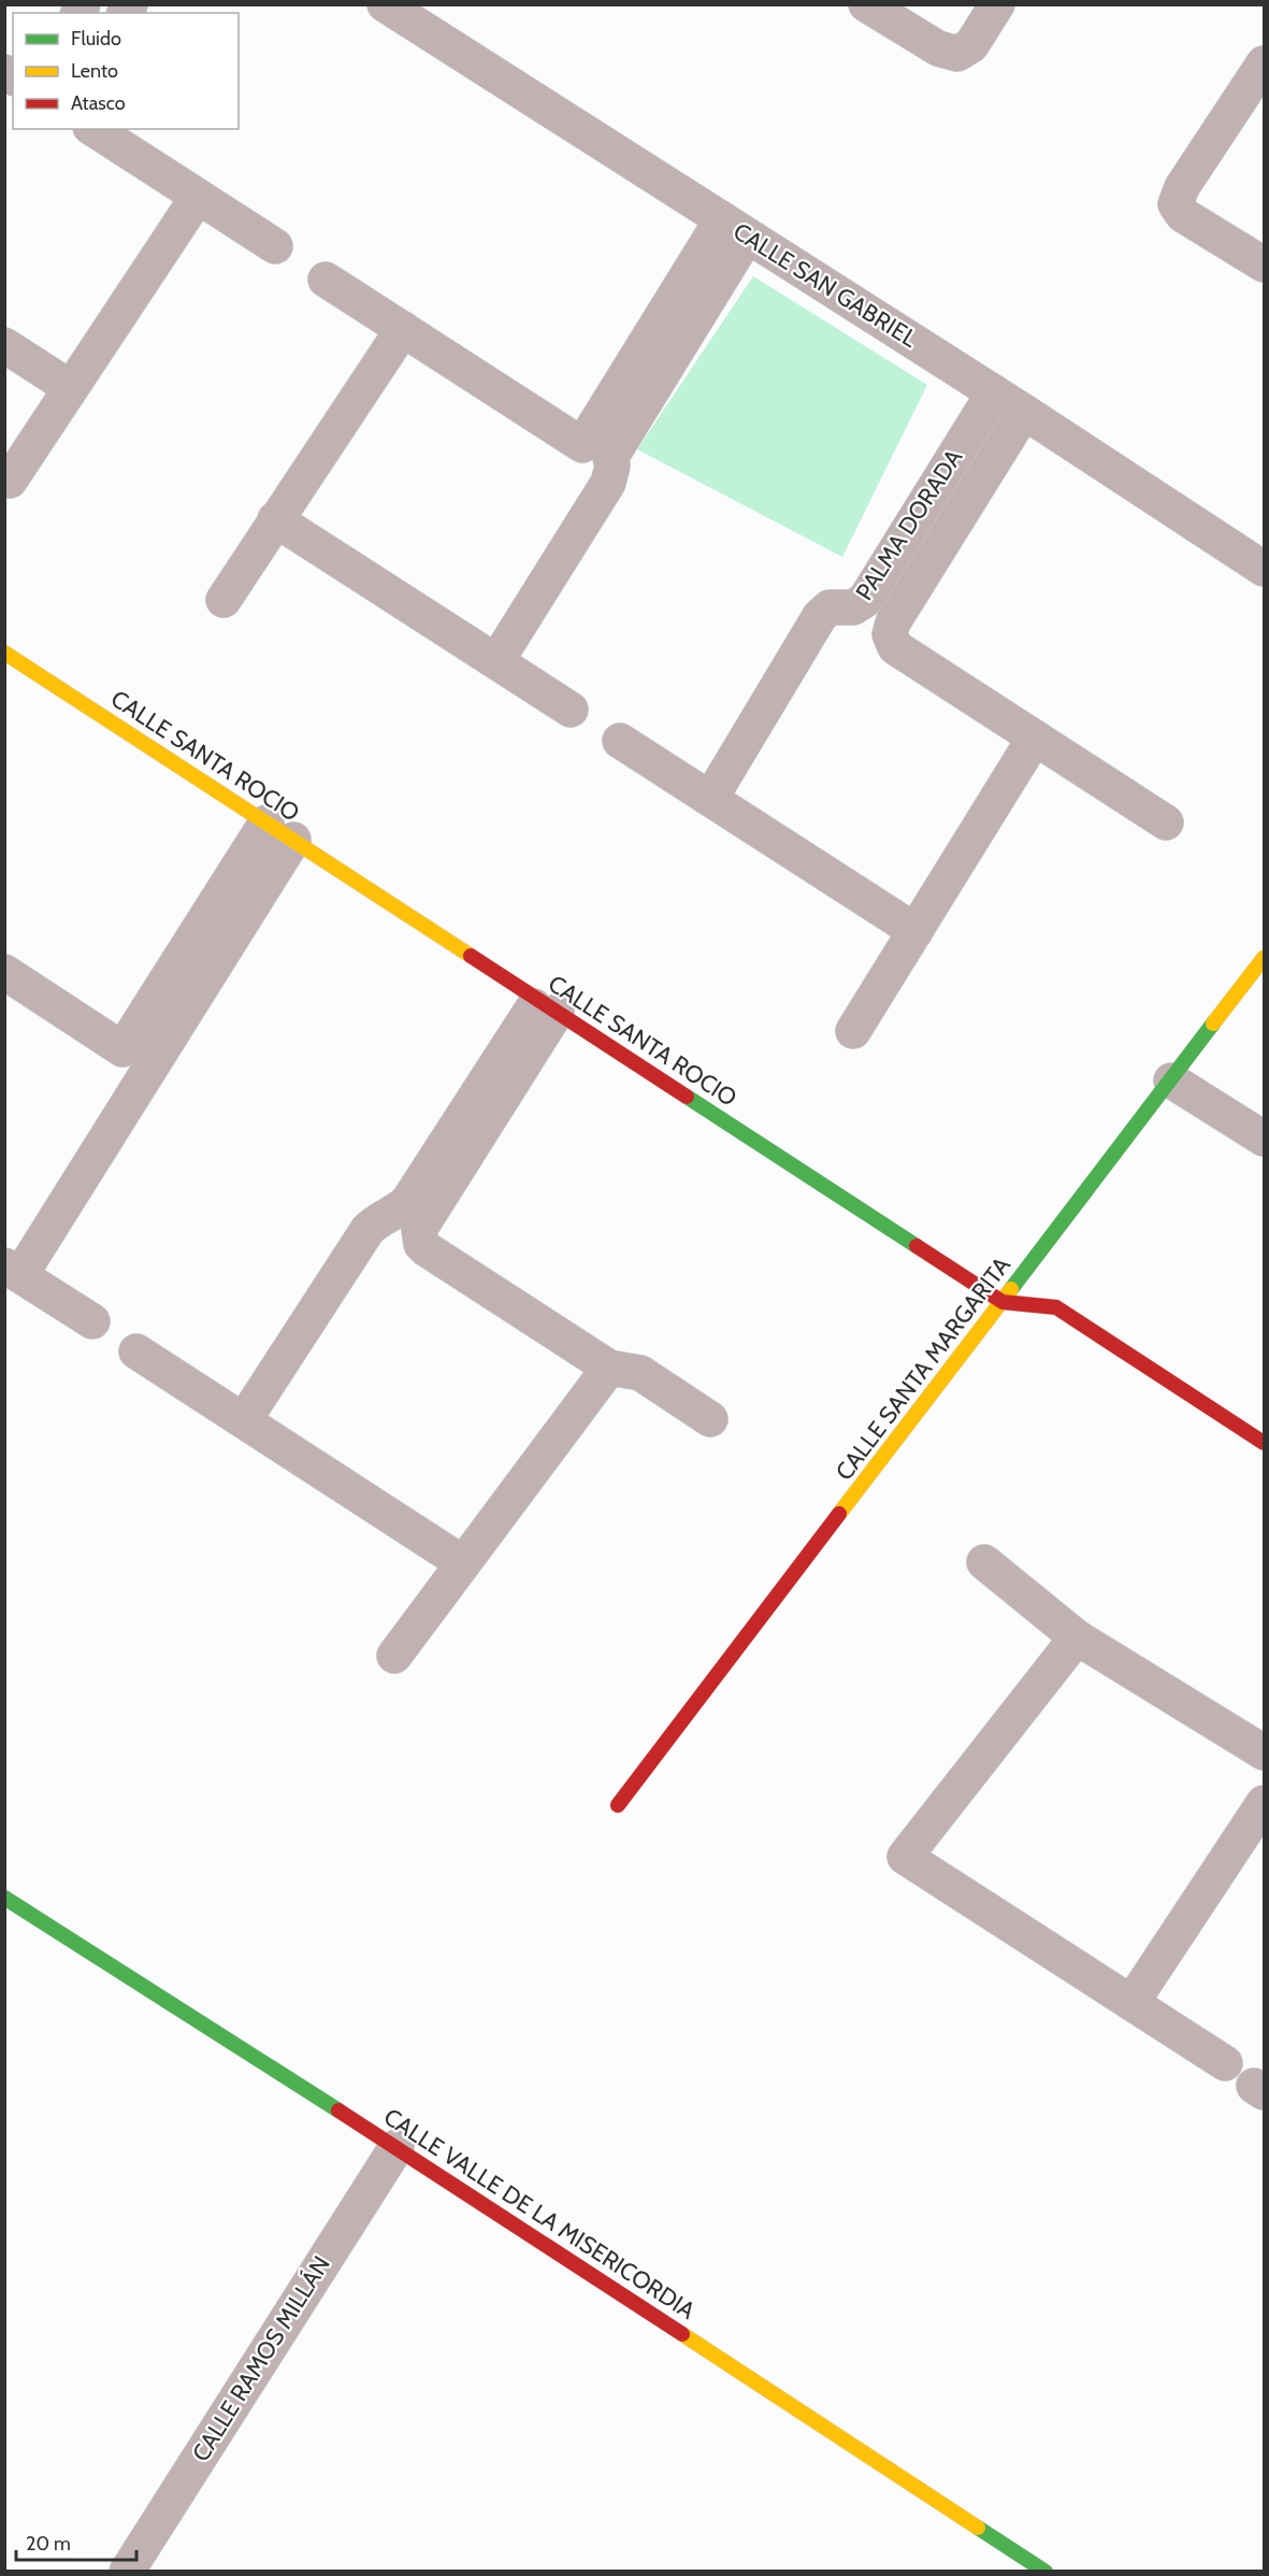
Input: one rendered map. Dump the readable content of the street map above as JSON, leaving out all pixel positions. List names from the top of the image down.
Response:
{
  "streets": {
    "street": [
      "CALLE SAN GABRIEL",
      "PALMA DORADA",
      "CALLE SANTA ROCIO",
      "CALLE SANTA MARGARITA",
      "CALLE VALLE DE LA MISERICORDIA",
      "CALLE RAMOS MILLÁN"
    ]
  },
  "crossings": [
    ["CALLE SAN GABRIEL", "PALMA DORADA"],
    ["CALLE SANTA ROCIO", "CALLE SANTA MARGARITA"],
    ["CALLE VALLE DE LA MISERICORDIA", "CALLE RAMOS MILLÁN"]
  ],
  "legend": ["Fluido", "Lento", "Atasco"],
  "scale_bar": "20 m"
}
